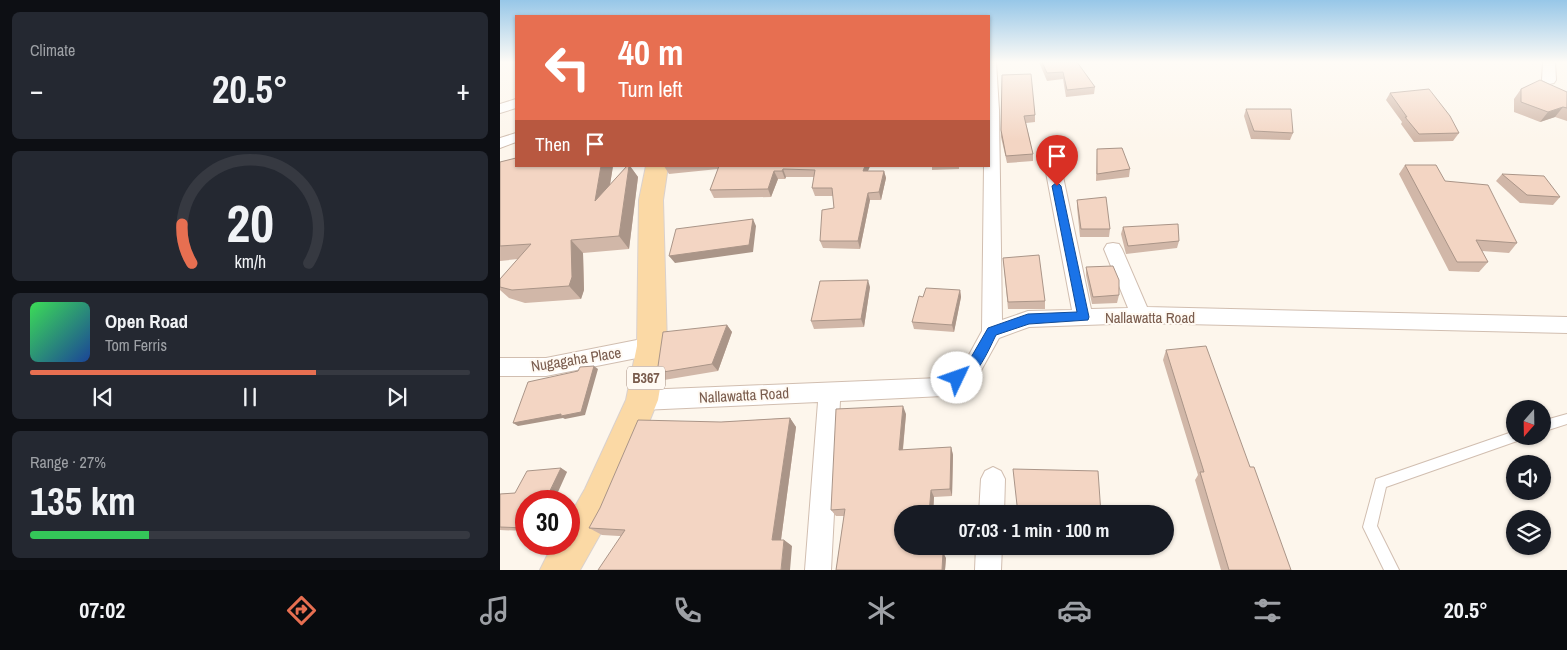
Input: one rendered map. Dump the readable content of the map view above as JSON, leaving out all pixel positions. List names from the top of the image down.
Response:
{
  "streets": {
    "main road": ["B367"],
    "street": ["Nallawatta Road", "Nugagaha Place"]
  },
  "crossings": [
    ["Nallawatta Road", "B367"],
    ["Nugagaha Place", "B367"]
  ],
  "north": "bottom",
  "page": {
    "tile": [
      "Climate",
      ["Range · 27%", "135 km"]
    ],
    "turn": ["40 m", "Turn left"],
    "heat": ["−", "20.5°", "+"],
    "then": "Then",
    "song": ["Open Road", "Tom Ferris"],
    "limit": "30",
    "trip": "07:03 · 1 min · 100 m",
    "tabs": ["07:02", "20.5°"],
    "gauge": ["20", "km/h"]
  }
}
